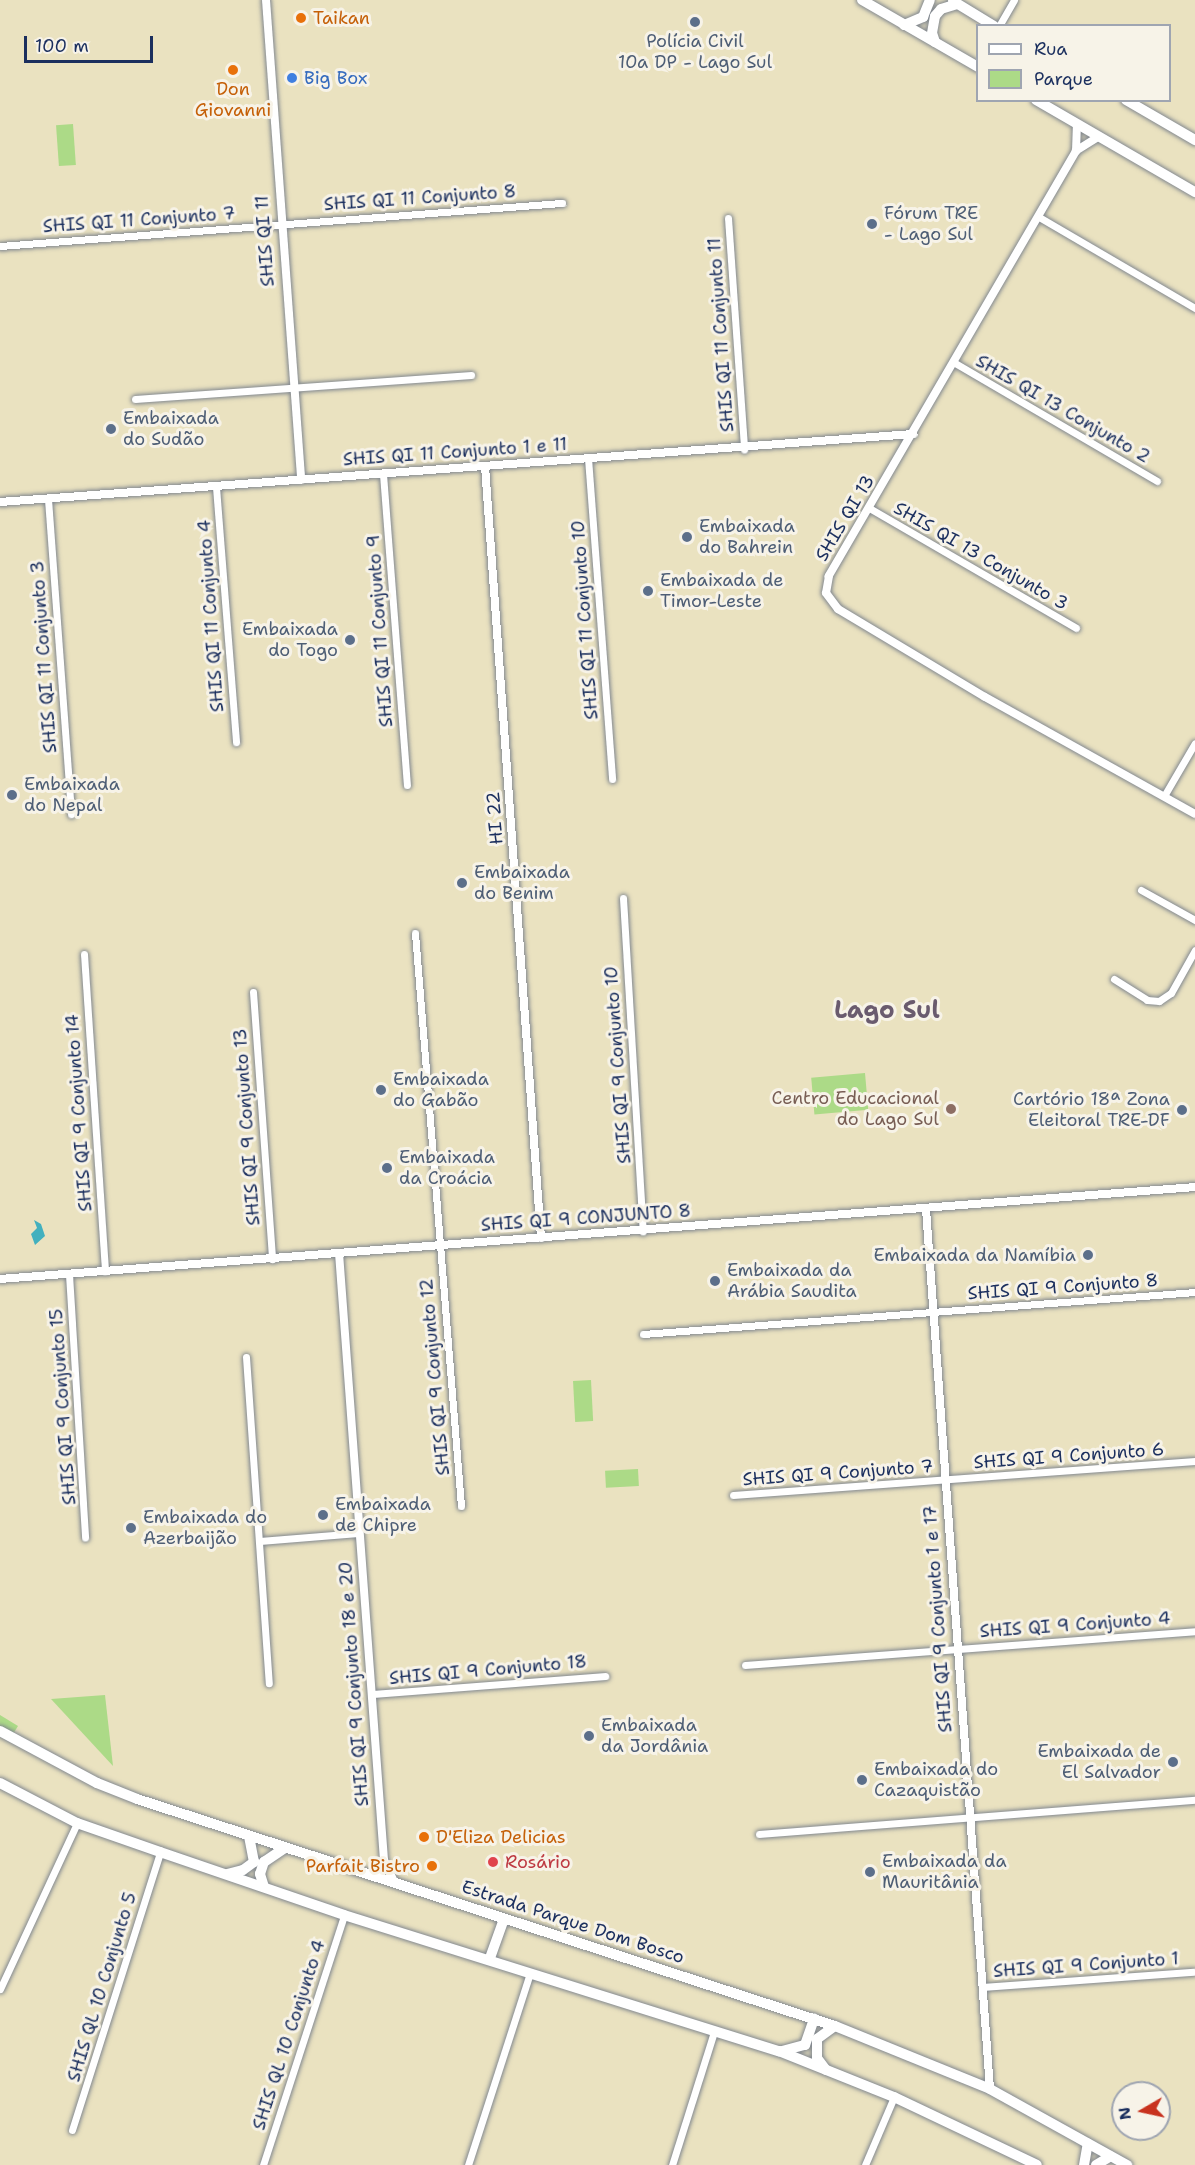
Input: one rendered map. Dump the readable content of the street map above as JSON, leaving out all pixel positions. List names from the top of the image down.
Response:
{
  "streets": {
    "main road": ["Estrada Parque Dom Bosco"],
    "street": [
      "SHIS QI 11 Conjunto 8",
      "SHIS QI 11 Conjunto 7",
      "SHIS QI 11",
      "SHIS QI 11 Conjunto 11",
      "SHIS QI 13 Conjunto 2",
      "SHIS QI 11 Conjunto 1 e 11",
      "SHIS QI 13",
      "SHIS QI 13 Conjunto 3",
      "SHIS QI 11 Conjunto 4",
      "SHIS QI 11 Conjunto 10",
      "SHIS QI 11 Conjunto 9",
      "SHIS QI 11 Conjunto 3",
      "HI 22",
      "SHIS QI 9 Conjunto 10",
      "SHIS QI 9 Conjunto 14",
      "SHIS QI 9 Conjunto 13",
      "SHIS QI 9 CONJUNTO 8",
      "SHIS QI 9 Conjunto 8",
      "SHIS QI 9 Conjunto 12",
      "SHIS QI 9 Conjunto 15",
      "SHIS QI 9 Conjunto 6",
      "SHIS QI 9 Conjunto 7",
      "SHIS QI 9 Conjunto 1 e 17",
      "SHIS QI 9 Conjunto 4",
      "SHIS QI 9 Conjunto 18",
      "SHIS QI 9 Conjunto 18 e 20",
      "SHIS QI 9 Conjunto 1",
      "SHIS QL 10 Conjunto 5",
      "SHIS QL 10 Conjunto 4"
    ]
  },
  "crossings": [
    ["SHIS QI 11 Conjunto 8", "SHIS QI 11 Conjunto 7"],
    ["SHIS QI 11 Conjunto 8", "SHIS QI 11"],
    ["SHIS QI 11 Conjunto 7", "SHIS QI 11"],
    ["SHIS QI 11", "SHIS QI 11 Conjunto 1 e 11"],
    ["SHIS QI 11 Conjunto 11", "SHIS QI 11 Conjunto 1 e 11"],
    ["SHIS QI 13 Conjunto 2", "SHIS QI 13"],
    ["SHIS QI 11 Conjunto 1 e 11", "SHIS QI 13"],
    ["SHIS QI 11 Conjunto 1 e 11", "SHIS QI 11 Conjunto 4"],
    ["SHIS QI 11 Conjunto 1 e 11", "SHIS QI 11 Conjunto 10"],
    ["SHIS QI 11 Conjunto 1 e 11", "SHIS QI 11 Conjunto 9"],
    ["SHIS QI 11 Conjunto 1 e 11", "SHIS QI 11 Conjunto 3"],
    ["SHIS QI 11 Conjunto 1 e 11", "HI 22"],
    ["SHIS QI 13", "SHIS QI 13 Conjunto 3"],
    ["HI 22", "SHIS QI 9 CONJUNTO 8"],
    ["SHIS QI 9 Conjunto 10", "SHIS QI 9 CONJUNTO 8"],
    ["SHIS QI 9 Conjunto 14", "SHIS QI 9 CONJUNTO 8"],
    ["SHIS QI 9 Conjunto 13", "SHIS QI 9 CONJUNTO 8"],
    ["SHIS QI 9 CONJUNTO 8", "SHIS QI 9 Conjunto 12"],
    ["SHIS QI 9 CONJUNTO 8", "SHIS QI 9 Conjunto 15"],
    ["SHIS QI 9 CONJUNTO 8", "SHIS QI 9 Conjunto 1 e 17"],
    ["SHIS QI 9 CONJUNTO 8", "SHIS QI 9 Conjunto 18 e 20"],
    ["SHIS QI 9 Conjunto 8", "SHIS QI 9 Conjunto 1 e 17"],
    ["SHIS QI 9 Conjunto 6", "SHIS QI 9 Conjunto 7"],
    ["SHIS QI 9 Conjunto 6", "SHIS QI 9 Conjunto 1 e 17"],
    ["SHIS QI 9 Conjunto 7", "SHIS QI 9 Conjunto 1 e 17"],
    ["SHIS QI 9 Conjunto 1 e 17", "SHIS QI 9 Conjunto 4"],
    ["SHIS QI 9 Conjunto 1 e 17", "Estrada Parque Dom Bosco"],
    ["SHIS QI 9 Conjunto 1 e 17", "SHIS QI 9 Conjunto 1"],
    ["SHIS QI 9 Conjunto 18", "SHIS QI 9 Conjunto 18 e 20"],
    ["SHIS QI 9 Conjunto 18 e 20", "Estrada Parque Dom Bosco"]
  ],
  "districts": ["Lago Sul"],
  "places": [
    "Taikan",
    "Polícia Civil 10a DP - Lago Sul",
    "Don Giovanni",
    "Big Box",
    "Fórum TRE - Lago Sul",
    "Embaixada do Sudão",
    "Embaixada do Bahrein",
    "Embaixada de Timor-Leste",
    "Embaixada do Togo",
    "Embaixada do Nepal",
    "Embaixada do Benim",
    "Embaixada do Gabão",
    "Centro Educacional do Lago Sul",
    "Cartório 18ª Zona Eleitoral TRE-DF",
    "Embaixada da Croácia",
    "Embaixada da Namíbia",
    "Embaixada da Arábia Saudita",
    "Embaixada de Chipre",
    "Embaixada do Azerbaijão",
    "Embaixada da Jordânia",
    "Embaixada de El Salvador",
    "Embaixada do Cazaquistão",
    "D'Eliza Delicias",
    "Rosário",
    "Parfait Bistro",
    "Embaixada da Mauritânia"
  ],
  "legend": ["Rua", "Parque"],
  "scale_bar": "100 m",
  "north": "left"
}
